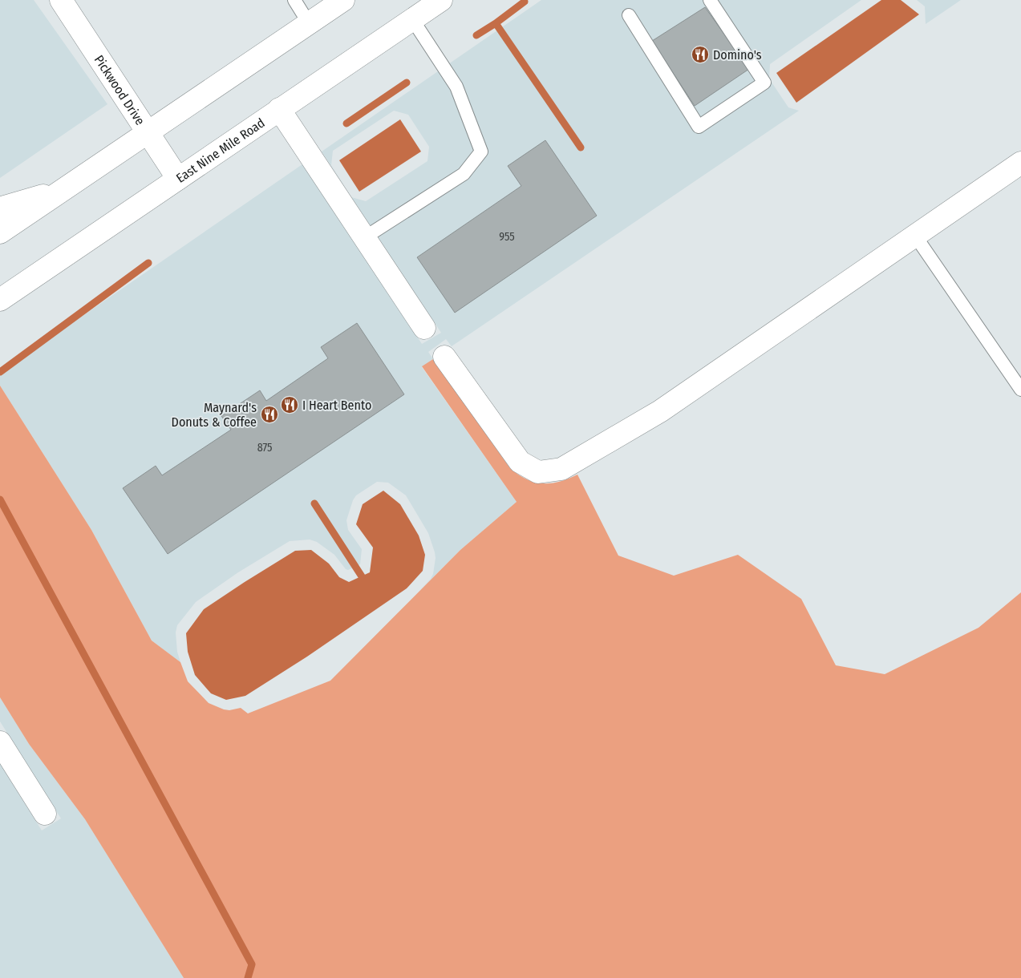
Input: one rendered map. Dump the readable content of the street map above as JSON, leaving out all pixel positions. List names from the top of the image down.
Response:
{
  "streets": {
    "street": ["Pickwood Drive", "East Nine Mile Road"]
  },
  "crossings": [
    ["Pickwood Drive", "East Nine Mile Road"]
  ],
  "places": {
    "restaurant": ["Domino's", "I Heart Bento", "Maynard's Donuts & Coffee"]
  },
  "house_numbers": ["955", "875"]
}
